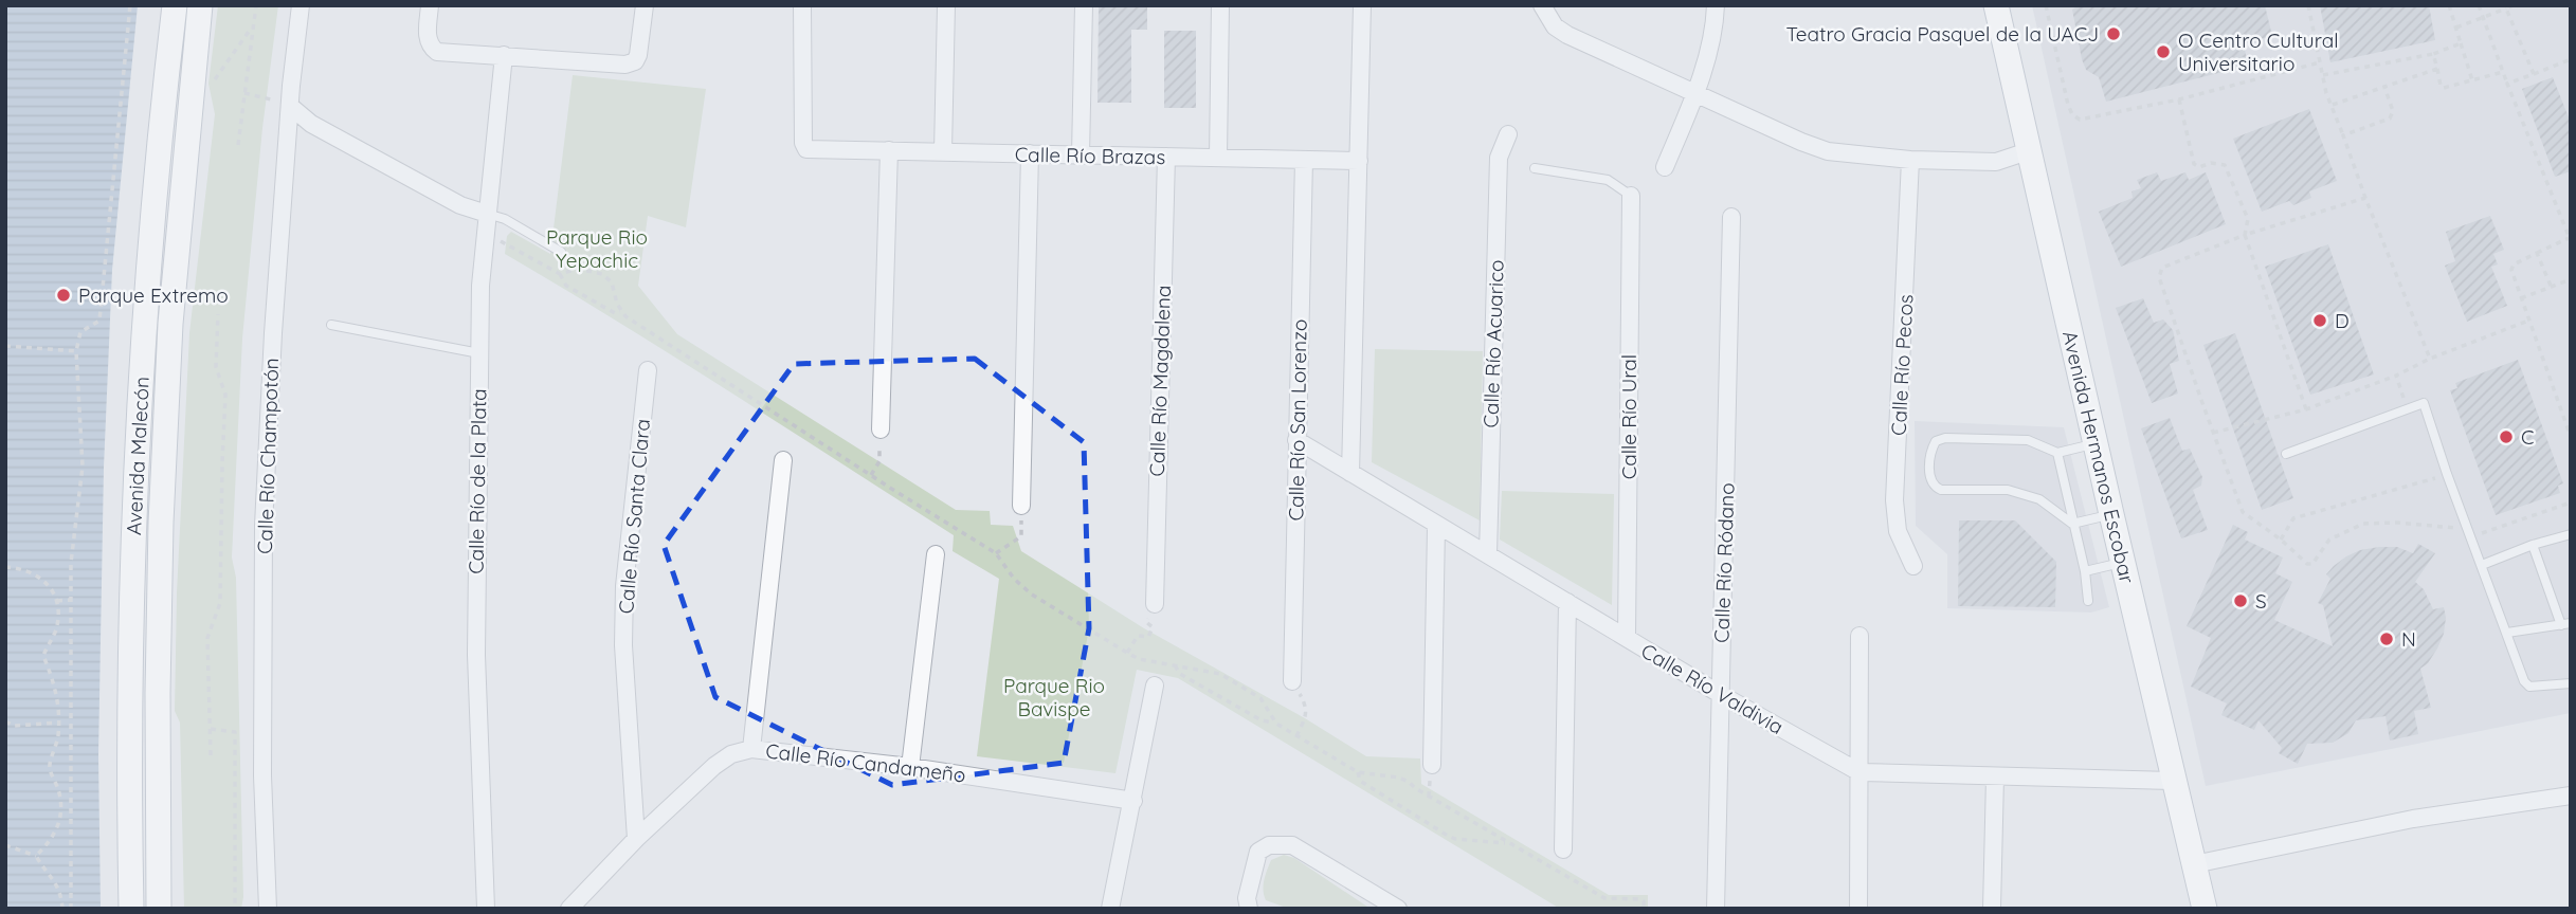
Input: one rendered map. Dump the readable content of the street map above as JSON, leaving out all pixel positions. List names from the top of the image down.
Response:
{
  "streets": {
    "main road": ["Avenida Malecón", "Avenida Hermanos Escobar"],
    "street": [
      "Calle Río Brazas",
      "Calle Río Acuarico",
      "Calle Río Pecos",
      "Calle Río Magdalena",
      "Calle Río Ural",
      "Calle Río San Lorenzo",
      "Calle Río Champotón",
      "Calle Río de la Plata",
      "Calle Río Santa Clara",
      "Calle Río Ródano",
      "Calle Río Valdivia",
      "Calle Río Candameño"
    ]
  },
  "crossings": [
    ["Calle Río Brazas", "Calle Río Magdalena"],
    ["Calle Río Brazas", "Calle Río San Lorenzo"],
    ["Calle Río Acuarico", "Calle Río Valdivia"],
    ["Calle Río Ural", "Calle Río Valdivia"],
    ["Calle Río San Lorenzo", "Calle Río Valdivia"],
    ["Avenida Hermanos Escobar", "Calle Río Valdivia"],
    ["Calle Río Santa Clara", "Calle Río Candameño"],
    ["Calle Río Ródano", "Calle Río Valdivia"]
  ],
  "parks": ["Parque Rio Yepachic", "Parque Rio Bavispe"],
  "places": [
    "Teatro Gracia Pasquel de la UACJ",
    "O Centro Cultural Universitario",
    "Parque Extremo",
    "D",
    "C",
    "S",
    "N"
  ]
}
